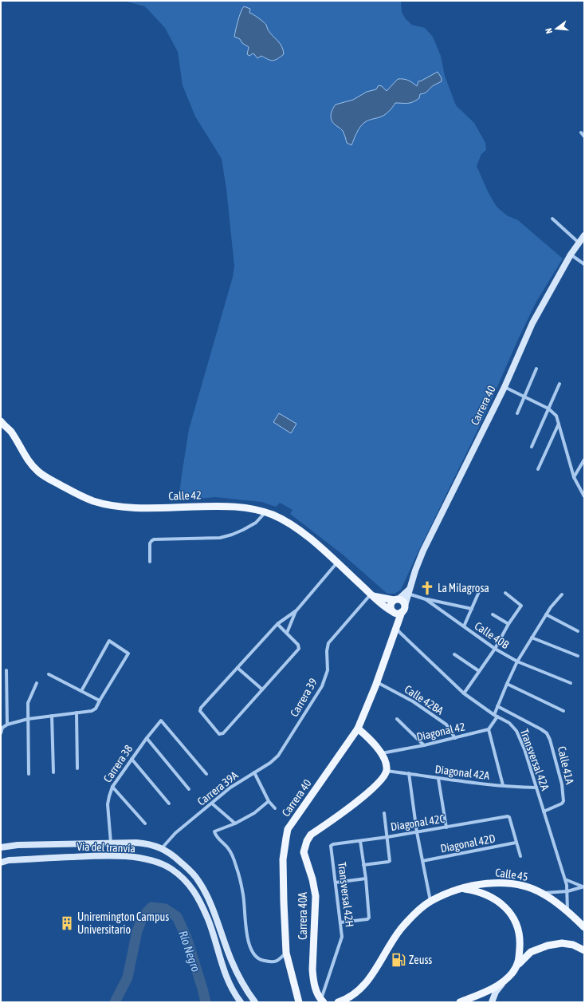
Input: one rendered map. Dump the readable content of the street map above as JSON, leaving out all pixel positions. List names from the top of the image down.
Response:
{
  "streets": {
    "main road": [
      "Carrera 40",
      "Calle 42",
      "Vía del tranvía",
      "Calle 45",
      "Carrera 40A"
    ],
    "street": [
      "Calle 40B",
      "Carrera 39",
      "Calle 42BA",
      "Diagonal 42",
      "Transversal 42A",
      "Carrera 38",
      "Calle 41A",
      "Diagonal 42A",
      "Carrera 39A",
      "Diagonal 42C",
      "Diagonal 42D",
      "Transversal 42H"
    ]
  },
  "crossings": [
    ["Carrera 40", "Calle 42"],
    ["Carrera 40", "Calle 40B"],
    ["Carrera 40", "Calle 42BA"],
    ["Carrera 40", "Transversal 42A"],
    ["Calle 42", "Carrera 39"],
    ["Carrera 39", "Carrera 39A"],
    ["Calle 42BA", "Diagonal 42"],
    ["Transversal 42A", "Calle 41A"],
    ["Transversal 42A", "Diagonal 42A"],
    ["Transversal 42A", "Calle 45"],
    ["Carrera 38", "Vía del tranvía"],
    ["Diagonal 42A", "Carrera 40A"],
    ["Carrera 39A", "Vía del tranvía"],
    ["Diagonal 42C", "Diagonal 42D"],
    ["Diagonal 42C", "Transversal 42H"],
    ["Transversal 42H", "Carrera 40A"]
  ],
  "water": ["Río Negro"],
  "places": {
    "church": ["La Milagrosa"],
    "building": ["Uniremington Campus Universitario"],
    "fuel station": ["Zeuss"]
  },
  "north": "left"
}
